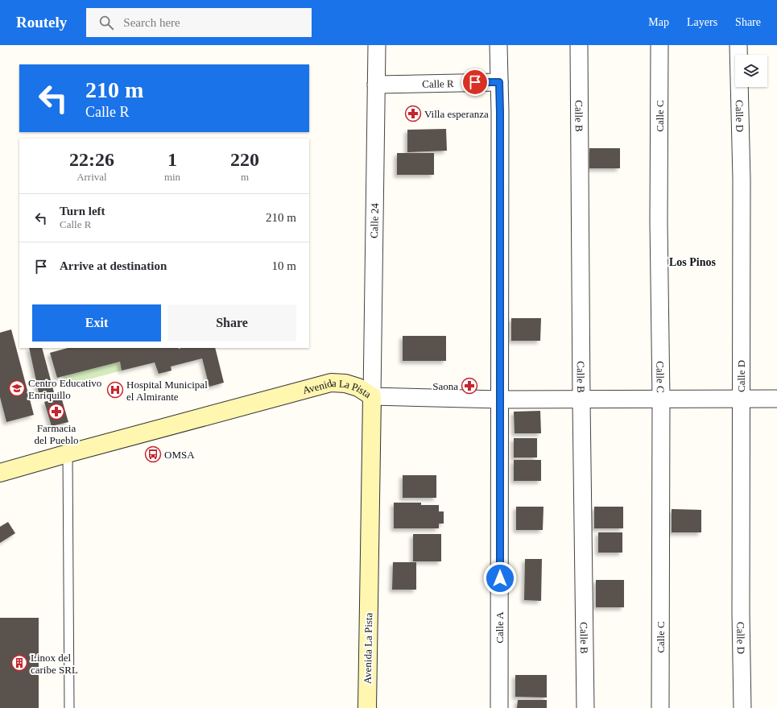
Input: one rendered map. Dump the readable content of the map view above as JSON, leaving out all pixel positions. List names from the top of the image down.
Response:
{
  "streets": {
    "main road": ["Avenida La Pista"],
    "street": [
      "Calle R",
      "Calle B",
      "Calle C",
      "Calle D",
      "Calle 24",
      "Calle A"
    ]
  },
  "crossings": [
    ["Calle R", "Calle 24"],
    ["Calle R", "Calle A"],
    ["Calle 24", "Avenida La Pista"]
  ],
  "districts": ["Los Pinos"],
  "places": {
    "pharmacy": ["Villa esperanza", "Saona", "Farmacia del Pueblo"],
    "school or university": ["Centro Educativo Enriquillo"],
    "hospital": ["Hospital Municipal el Almirante"],
    "bus stop": ["OMSA"],
    "building": ["Linox del caribe SRL"]
  },
  "page": {
    "header": "Routely",
    "search": "Search here",
    "nav": ["Map", "Layers", "Share"],
    "turn": ["210 m", "Calle R"],
    "eta": [
      "22:26",
      "Arrival",
      "1",
      "min",
      "220",
      "m"
    ],
    "list": [
      {
        "name": "Turn left",
        "note": "Calle R",
        "value": "210 m"
      },
      {
        "name": "Arrive at destination",
        "value": "10 m"
      }
    ],
    "buttons": ["Exit", "Share"]
  }
}
